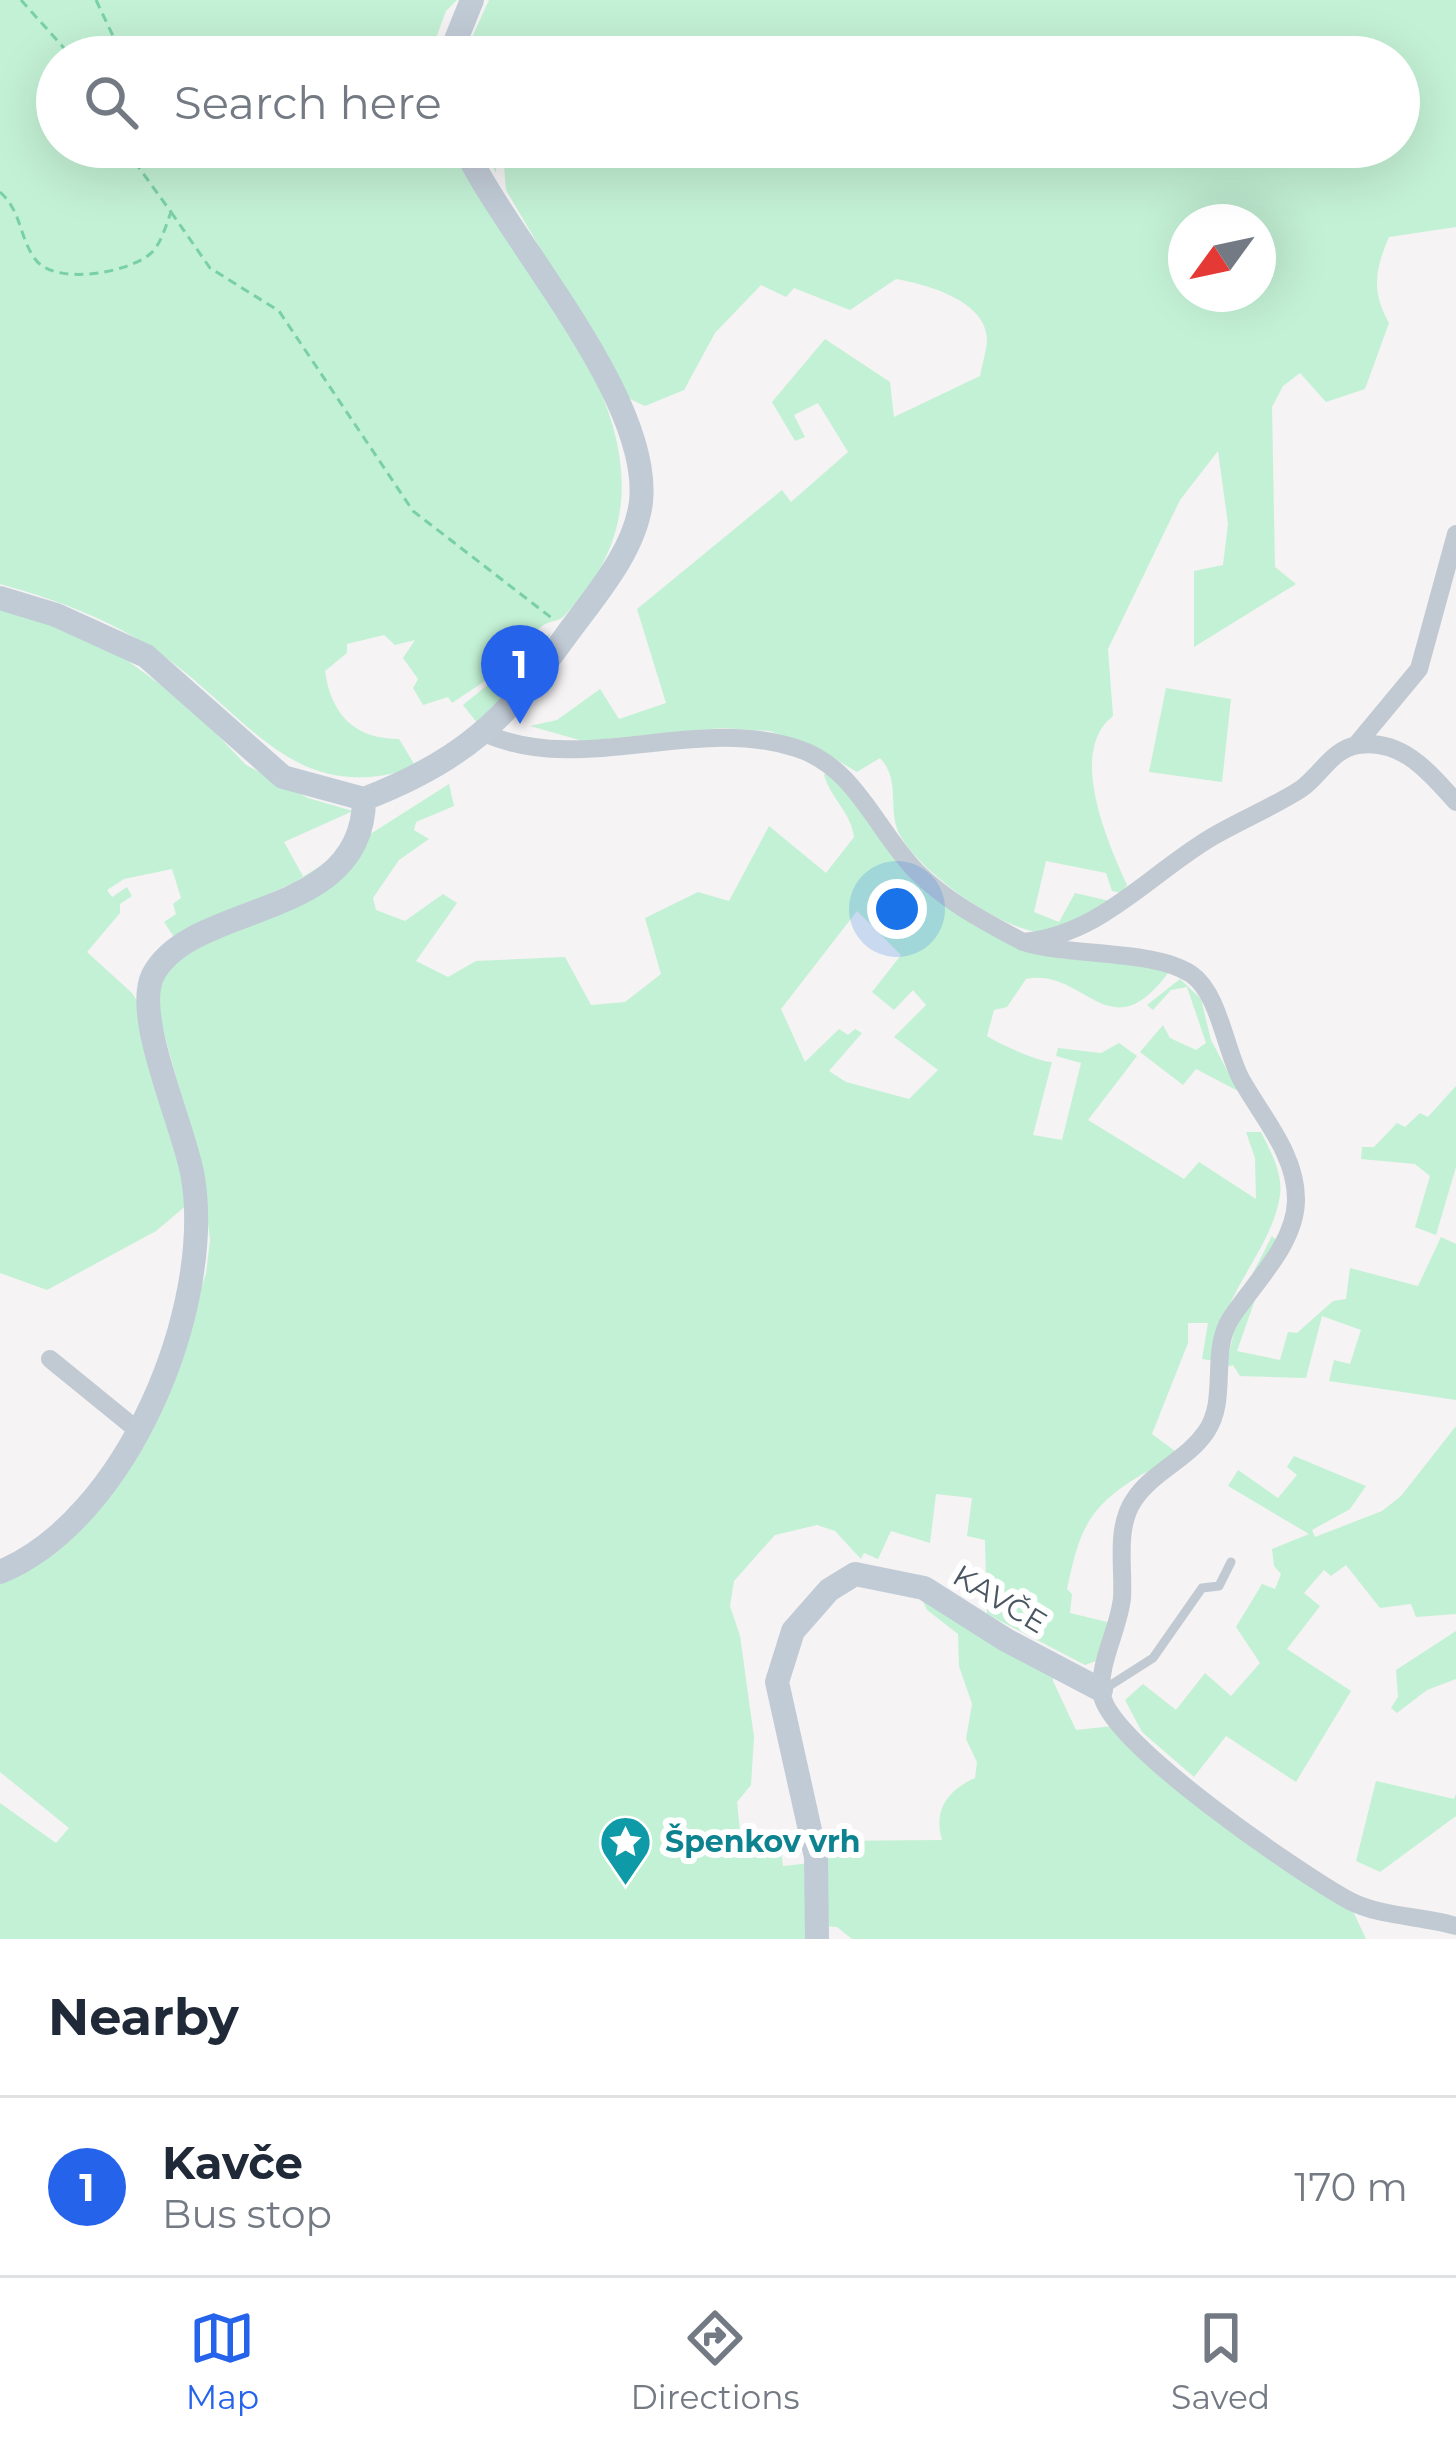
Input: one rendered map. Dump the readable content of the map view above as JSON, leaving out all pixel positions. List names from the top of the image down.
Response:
{
  "streets": {
    "street": ["KAVČE"]
  },
  "places": {
    "place": ["Špenkov vrh"]
  },
  "north": "bottom left",
  "page": {
    "search": "Search here",
    "pins": "1",
    "heading": "Nearby",
    "list": [
      {
        "mark": "1",
        "name": "Kavče",
        "note": "Bus stop",
        "value": "170 m"
      }
    ],
    "nav": ["Map", "Directions", "Saved"]
  }
}
